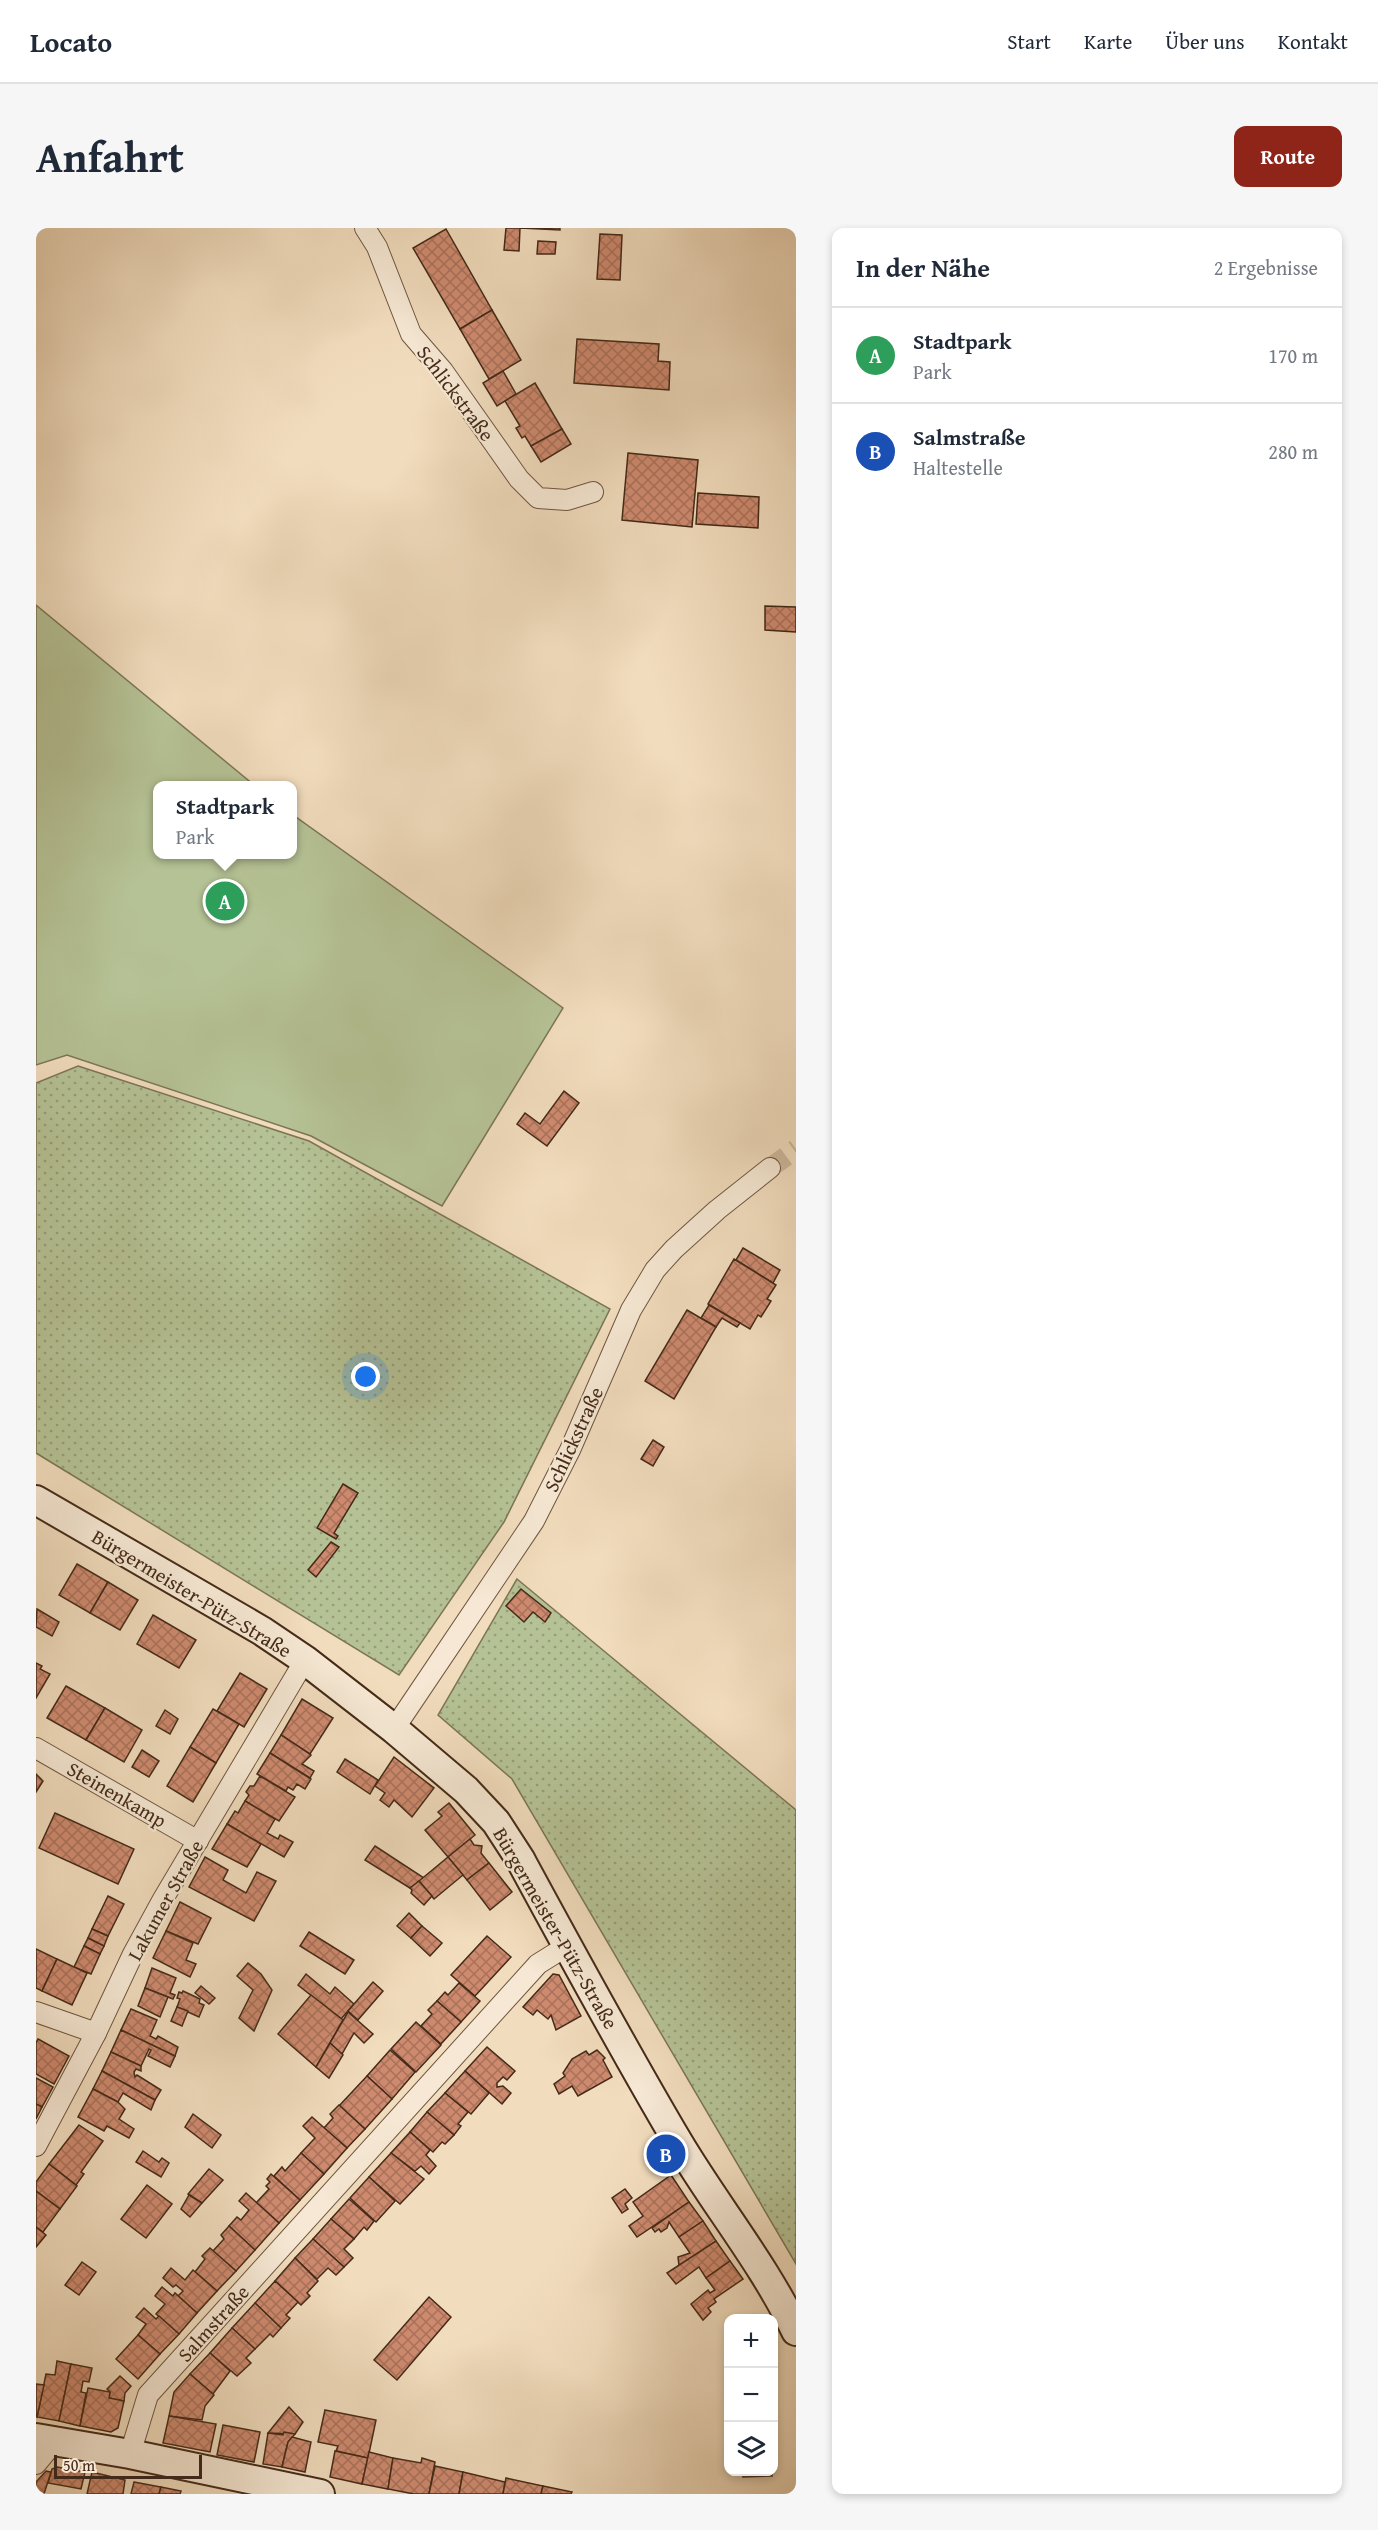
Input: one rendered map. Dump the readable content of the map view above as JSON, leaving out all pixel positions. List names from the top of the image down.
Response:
{
  "streets": {
    "main road": ["Bürgermeister-Pütz-Straße"],
    "street": [
      "Schlickstraße",
      "Steinenkamp",
      "Lakumer Straße",
      "Salmstraße"
    ]
  },
  "crossings": [
    ["Schlickstraße", "Bürgermeister-Pütz-Straße"],
    ["Bürgermeister-Pütz-Straße", "Lakumer Straße"],
    ["Bürgermeister-Pütz-Straße", "Salmstraße"],
    ["Steinenkamp", "Lakumer Straße"]
  ],
  "scale_bar": "50 m",
  "page": {
    "header": "Locato",
    "nav": [
      "Start",
      "Karte",
      "Über uns",
      "Kontakt"
    ],
    "title": "Anfahrt",
    "buttons": "Route",
    "heading": ["In der Nähe", "2 Ergebnisse"],
    "list": [
      {
        "mark": "A",
        "name": "Stadtpark",
        "note": "Park",
        "value": "170 m"
      },
      {
        "mark": "B",
        "name": "Salmstraße",
        "note": "Haltestelle",
        "value": "280 m"
      }
    ],
    "popup": ["Stadtpark", "Park"],
    "pins": ["A", "B"],
    "map_buttons": ["+", "−"],
    "scale": "50 m"
  }
}
